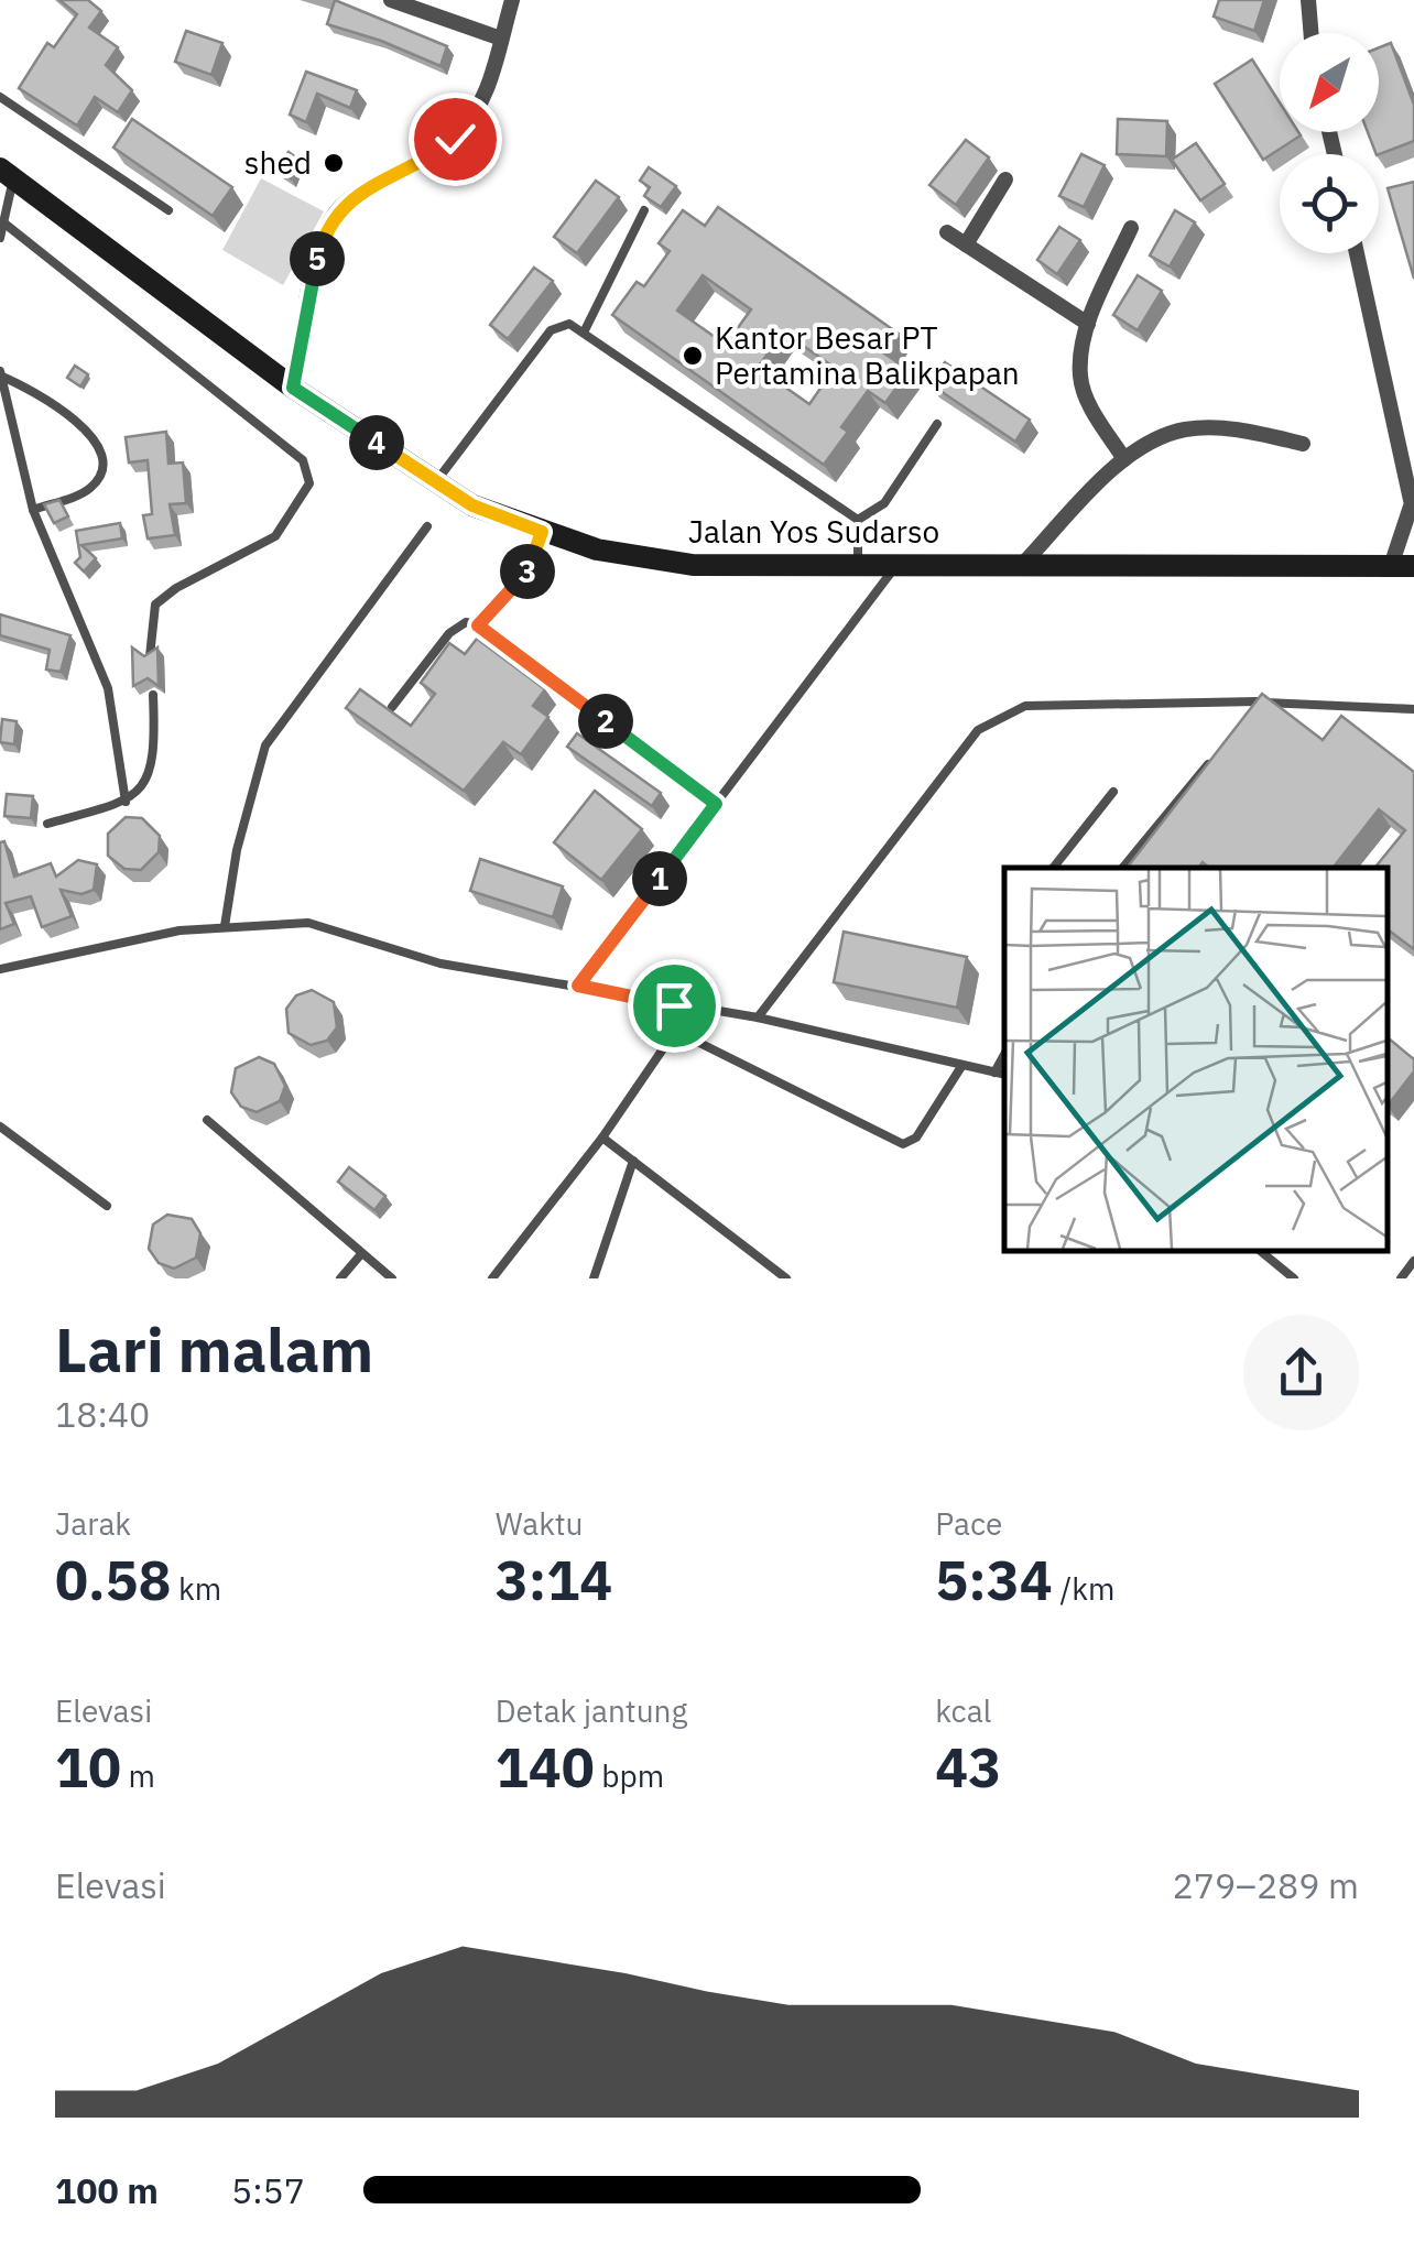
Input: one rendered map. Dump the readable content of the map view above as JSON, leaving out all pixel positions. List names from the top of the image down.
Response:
{
  "streets": {
    "main road": ["Jalan Yos Sudarso"]
  },
  "places": ["shed", "Kantor Besar PT Pertamina Balikpapan"],
  "north": "bottom left",
  "page": {
    "pins": [
      "5",
      "4",
      "3",
      "2",
      "1"
    ],
    "heading": ["Lari malam", "18:40"],
    "stats": [
      ["Jarak", "0.58 km"],
      ["Waktu", "3:14"],
      ["Pace", "5:34 /km"],
      ["Elevasi", "10 m"],
      ["Detak jantung", "140 bpm"],
      ["kcal", "43"]
    ],
    "chart": ["Elevasi", "279–289 m"],
    "list": [
      {
        "name": "100 m",
        "note": "5:57"
      }
    ]
  }
}
